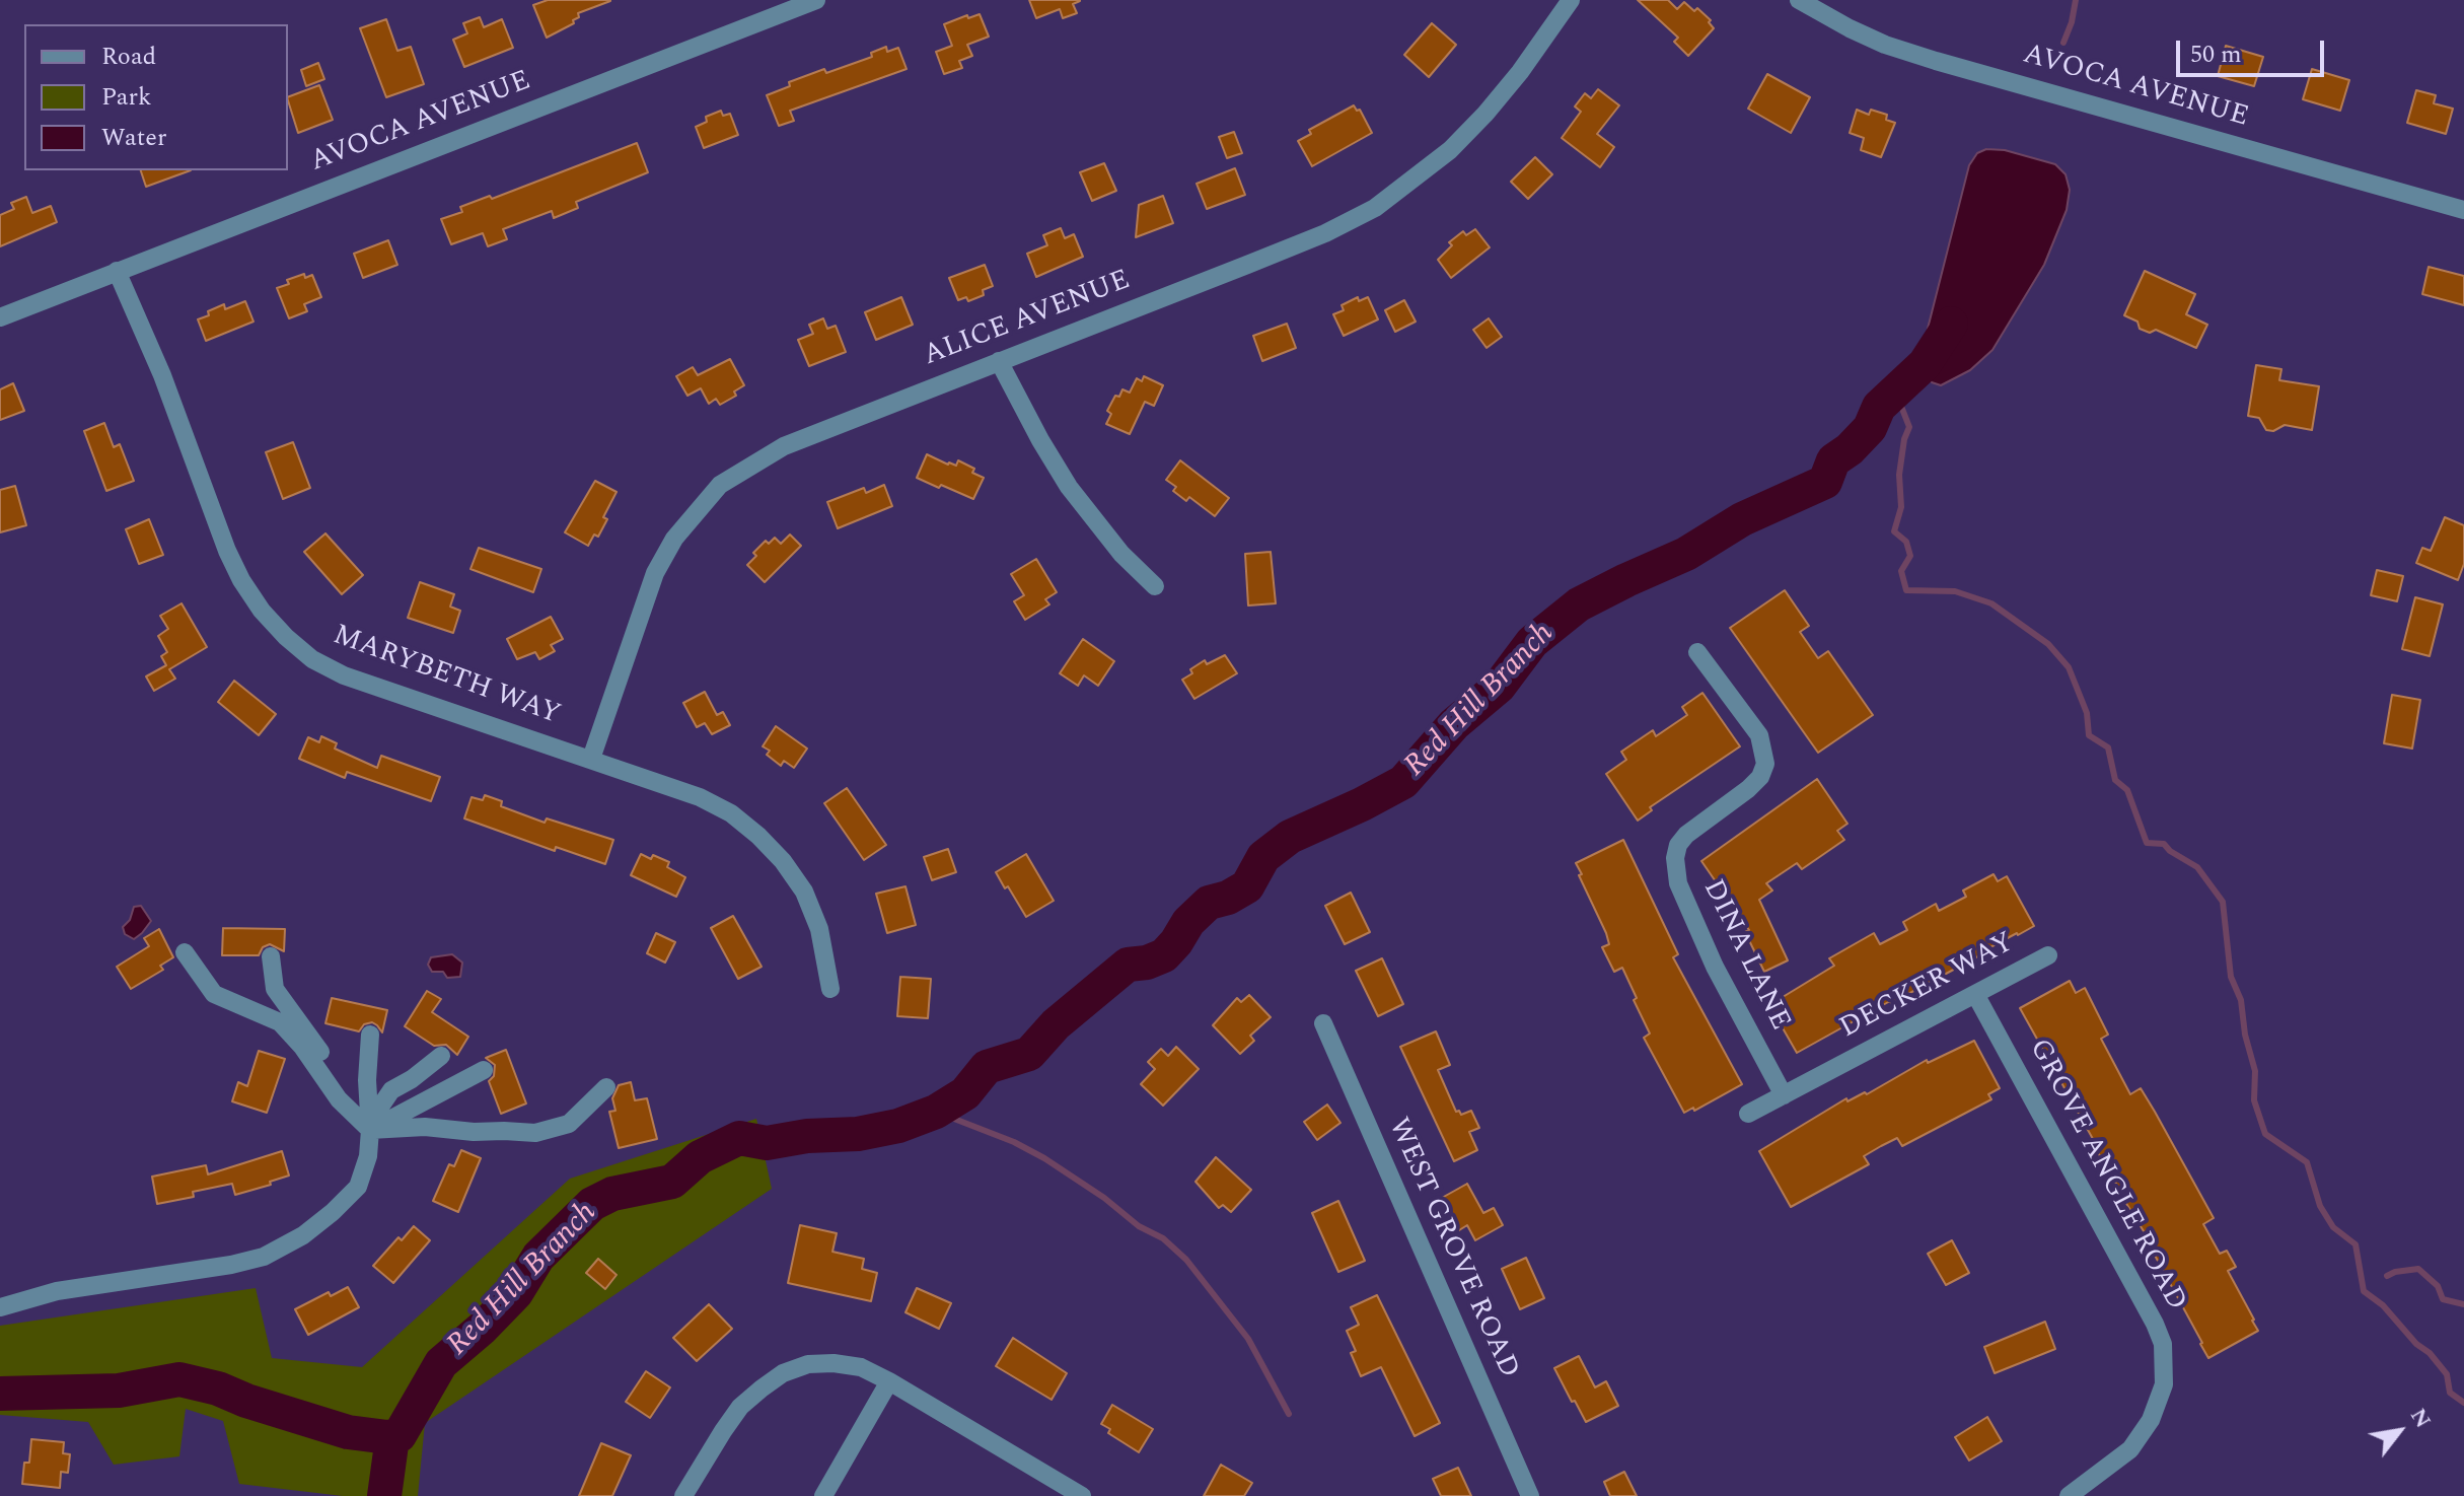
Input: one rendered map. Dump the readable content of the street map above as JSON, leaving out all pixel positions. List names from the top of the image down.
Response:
{
  "streets": {
    "street": [
      "AVOCA AVENUE",
      "ALICE AVENUE",
      "MARYBETH WAY",
      "DINA LANE",
      "DECKER WAY",
      "GROVE ANGLE ROAD",
      "WEST GROVE ROAD"
    ]
  },
  "crossings": [
    ["AVOCA AVENUE", "MARYBETH WAY"],
    ["ALICE AVENUE", "MARYBETH WAY"],
    ["DINA LANE", "DECKER WAY"],
    ["DECKER WAY", "GROVE ANGLE ROAD"]
  ],
  "water": ["Red Hill Branch"],
  "legend": ["Road", "Park", "Water"],
  "scale_bar": "50 m",
  "north": "top right"
}
